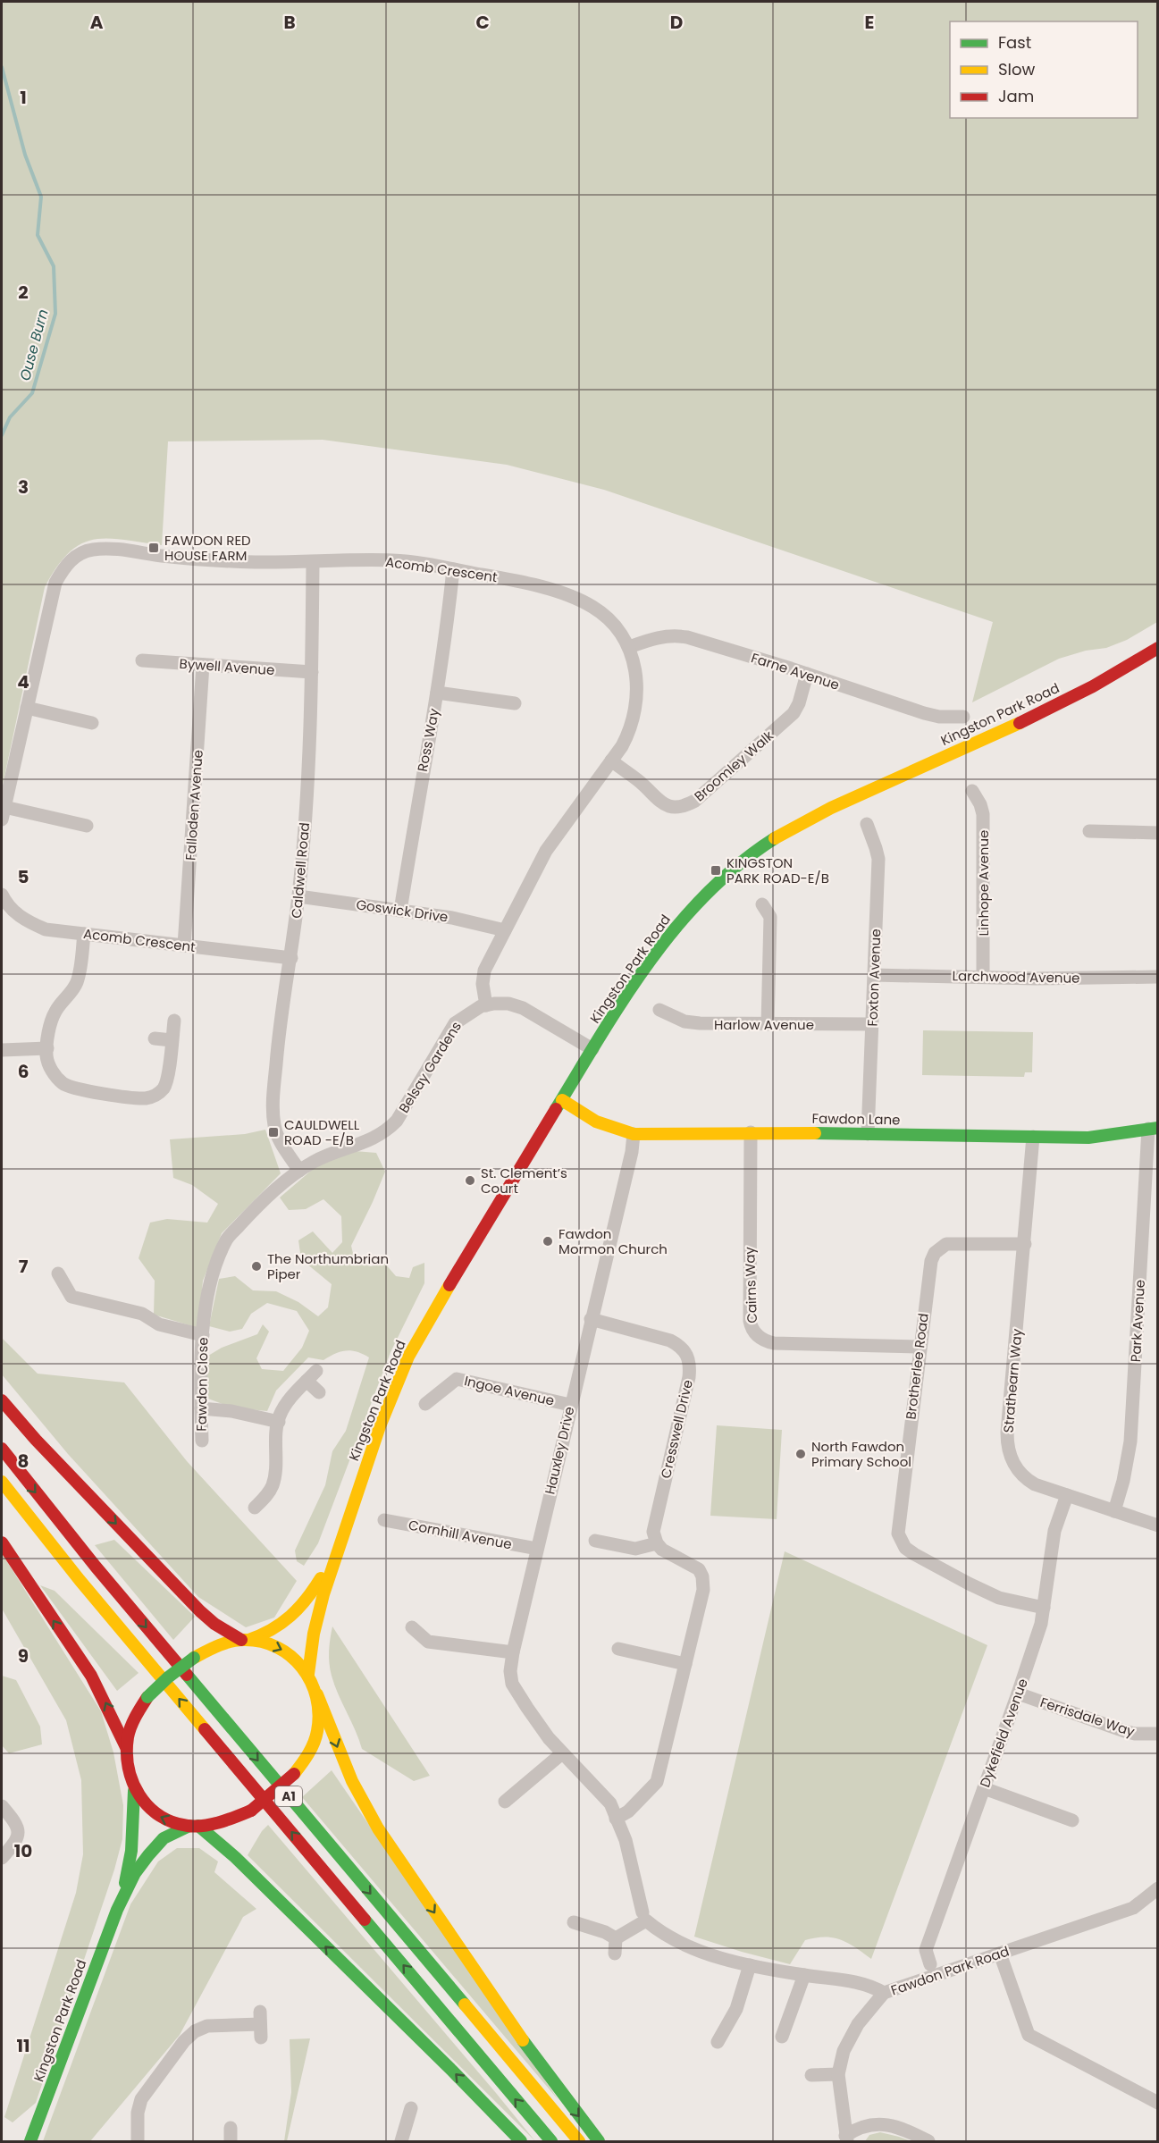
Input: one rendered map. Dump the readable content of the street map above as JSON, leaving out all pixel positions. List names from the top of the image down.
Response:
{
  "streets": {
    "main road": ["Kingston Park Road", "Fawdon Lane", "A1"],
    "street": [
      "Acomb Crescent",
      "Bywell Avenue",
      "Farne Avenue",
      "Ross Way",
      "Broomley Walk",
      "Falloden Avenue",
      "Caldwell Road",
      "Linhope Avenue",
      "Goswick Drive",
      "Larchwood Avenue",
      "Foxton Avenue",
      "Harlow Avenue",
      "Belsay Gardens",
      "Cairns Way",
      "Park Avenue",
      "Brotherlee Road",
      "Strathearn Way",
      "Fawdon Close",
      "Ingoe Avenue",
      "Cresswell Drive",
      "Hauxley Drive",
      "Cornhill Avenue",
      "Ferrisdale Way",
      "Dykefield Avenue",
      "Fawdon Park Road"
    ]
  },
  "crossings": [
    ["Acomb Crescent", "Farne Avenue"],
    ["Acomb Crescent", "Ross Way"],
    ["Acomb Crescent", "Broomley Walk"],
    ["Acomb Crescent", "Falloden Avenue"],
    ["Acomb Crescent", "Caldwell Road"],
    ["Acomb Crescent", "Goswick Drive"],
    ["Acomb Crescent", "Belsay Gardens"],
    ["Bywell Avenue", "Falloden Avenue"],
    ["Bywell Avenue", "Caldwell Road"],
    ["Farne Avenue", "Broomley Walk"],
    ["Kingston Park Road", "Belsay Gardens"],
    ["Kingston Park Road", "Fawdon Lane"],
    ["Ross Way", "Goswick Drive"],
    ["Caldwell Road", "Goswick Drive"],
    ["Caldwell Road", "Belsay Gardens"],
    ["Caldwell Road", "Fawdon Close"],
    ["Linhope Avenue", "Larchwood Avenue"],
    ["Larchwood Avenue", "Foxton Avenue"],
    ["Foxton Avenue", "Harlow Avenue"],
    ["Foxton Avenue", "Fawdon Lane"],
    ["Belsay Gardens", "Fawdon Close"],
    ["Fawdon Lane", "Cairns Way"],
    ["Fawdon Lane", "Park Avenue"],
    ["Fawdon Lane", "Strathearn Way"],
    ["Fawdon Lane", "Hauxley Drive"],
    ["Cairns Way", "Brotherlee Road"],
    ["Park Avenue", "Strathearn Way"],
    ["Brotherlee Road", "Strathearn Way"],
    ["Brotherlee Road", "Dykefield Avenue"],
    ["Strathearn Way", "Dykefield Avenue"],
    ["Ingoe Avenue", "Hauxley Drive"],
    ["Cresswell Drive", "Hauxley Drive"],
    ["Hauxley Drive", "Cornhill Avenue"],
    ["Hauxley Drive", "Fawdon Park Road"],
    ["Ferrisdale Way", "Dykefield Avenue"]
  ],
  "water": ["Ouse Burn"],
  "places": {
    "transit": ["FAWDON RED HOUSE FARM", "KINGSTON PARK ROAD-E/B", "CAULDWELL ROAD -E/B"],
    "other": [
      "St. Clement’s Court",
      "Fawdon Mormon Church",
      "The Northumbrian Piper",
      "North Fawdon Primary School"
    ]
  },
  "legend": ["Fast", "Slow", "Jam"],
  "grid": {
    "columns": [
      "A",
      "B",
      "C",
      "D",
      "E"
    ],
    "rows": [
      "1",
      "2",
      "3",
      "4",
      "5",
      "6",
      "7",
      "8",
      "9",
      "10",
      "11"
    ]
  }
}
